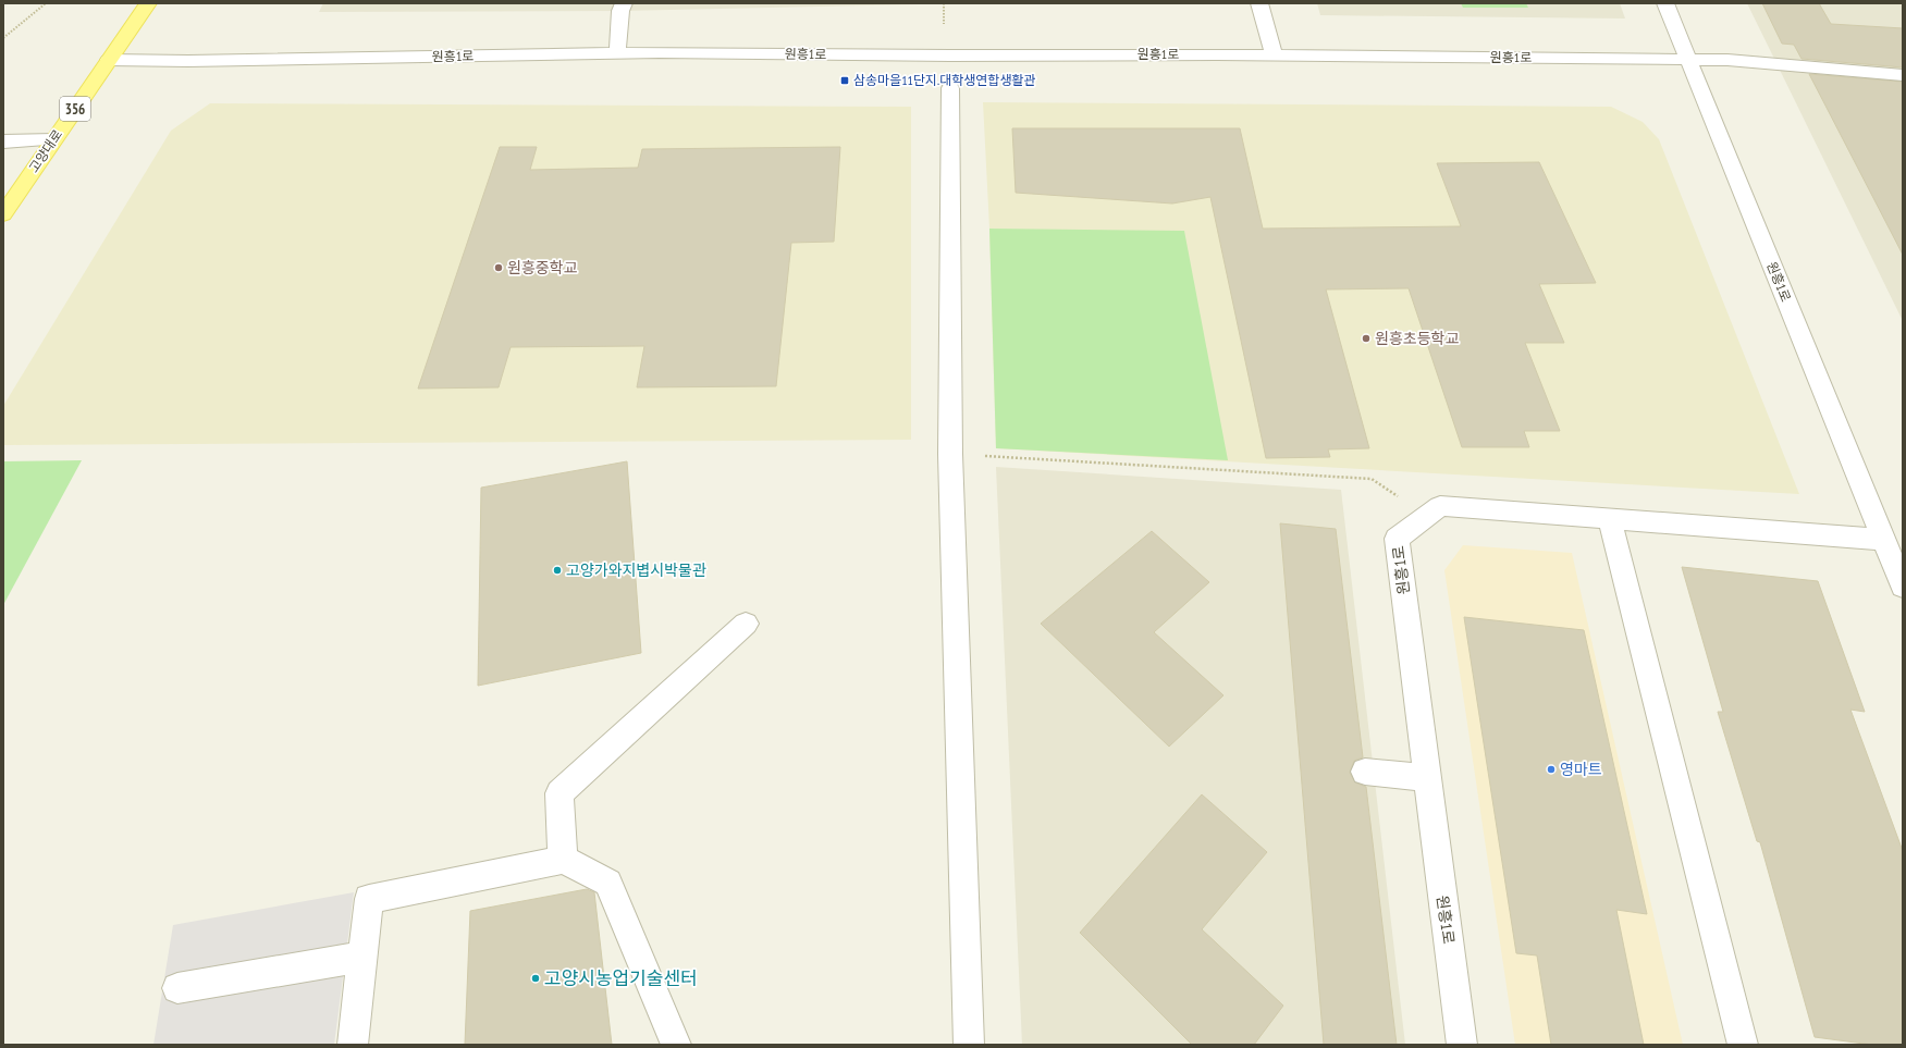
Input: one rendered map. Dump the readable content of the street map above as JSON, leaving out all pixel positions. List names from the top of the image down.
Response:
{
  "streets": {
    "main road": ["356", "고양대로"],
    "street": ["원흥1로"]
  },
  "crossings": [
    ["원흥1로", "고양대로"]
  ],
  "places": {
    "transit": ["삼송마을11단지.대학생연합생활관"],
    "other": [
      "원흥중학교",
      "원흥초등학교",
      "고양가와지볍시박물관",
      "영마트",
      "고양시농업기술센터"
    ]
  }
}
